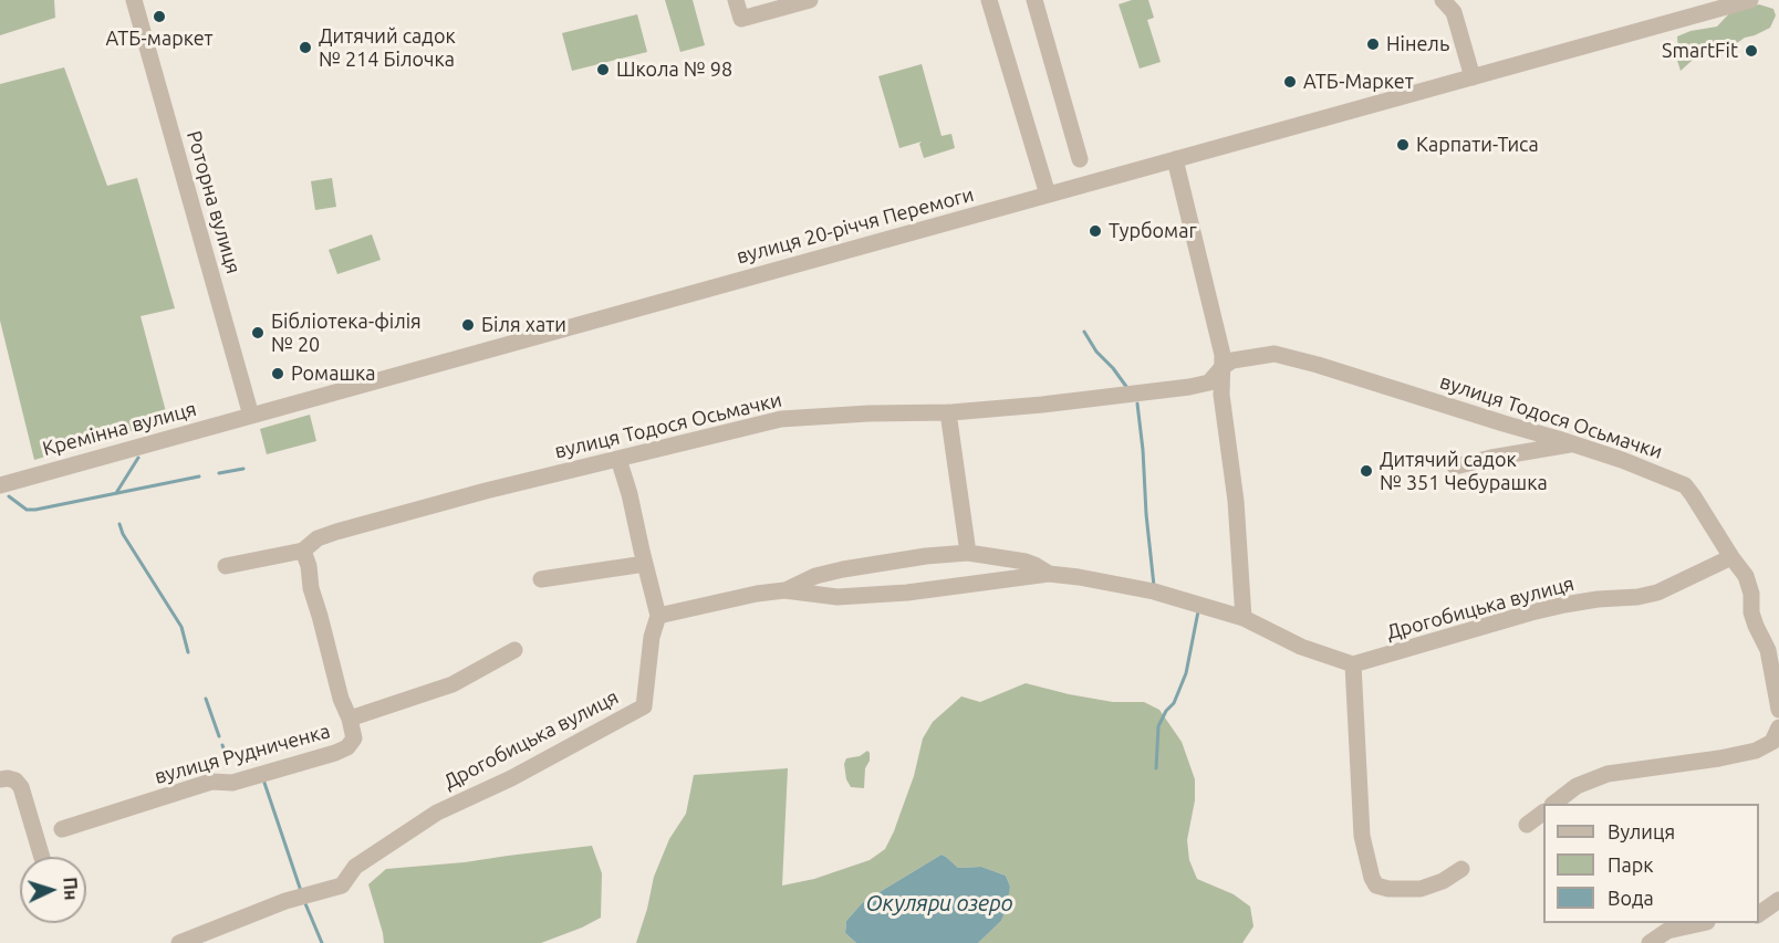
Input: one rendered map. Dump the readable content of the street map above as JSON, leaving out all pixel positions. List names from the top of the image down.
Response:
{
  "streets": {
    "street": [
      "Роторна вулиця",
      "вулиця 20-річчя Перемоги",
      "вулиця Тодося Осьмачки",
      "Кремінна вулиця",
      "Дрогобицька вулиця",
      "вулиця Рудниченка"
    ]
  },
  "crossings": [
    ["Роторна вулиця", "вулиця 20-річчя Перемоги"],
    ["Роторна вулиця", "Кремінна вулиця"],
    ["вулиця 20-річчя Перемоги", "Кремінна вулиця"],
    ["вулиця Тодося Осьмачки", "Дрогобицька вулиця"]
  ],
  "water": ["Окуляри озеро"],
  "places": [
    "АТБ-маркет",
    "Нінель",
    "Дитячий садок № 214 Білочка",
    "SmartFit",
    "Школа № 98",
    "АТБ-Маркет",
    "Карпати-Тиса",
    "Турбомаг",
    "Біля хати",
    "Бібліотека-філія № 20",
    "Ромашка",
    "Дитячий садок № 351 Чебурашка"
  ],
  "legend": ["Вулиця", "Парк", "Вода"],
  "north": "right"
}
